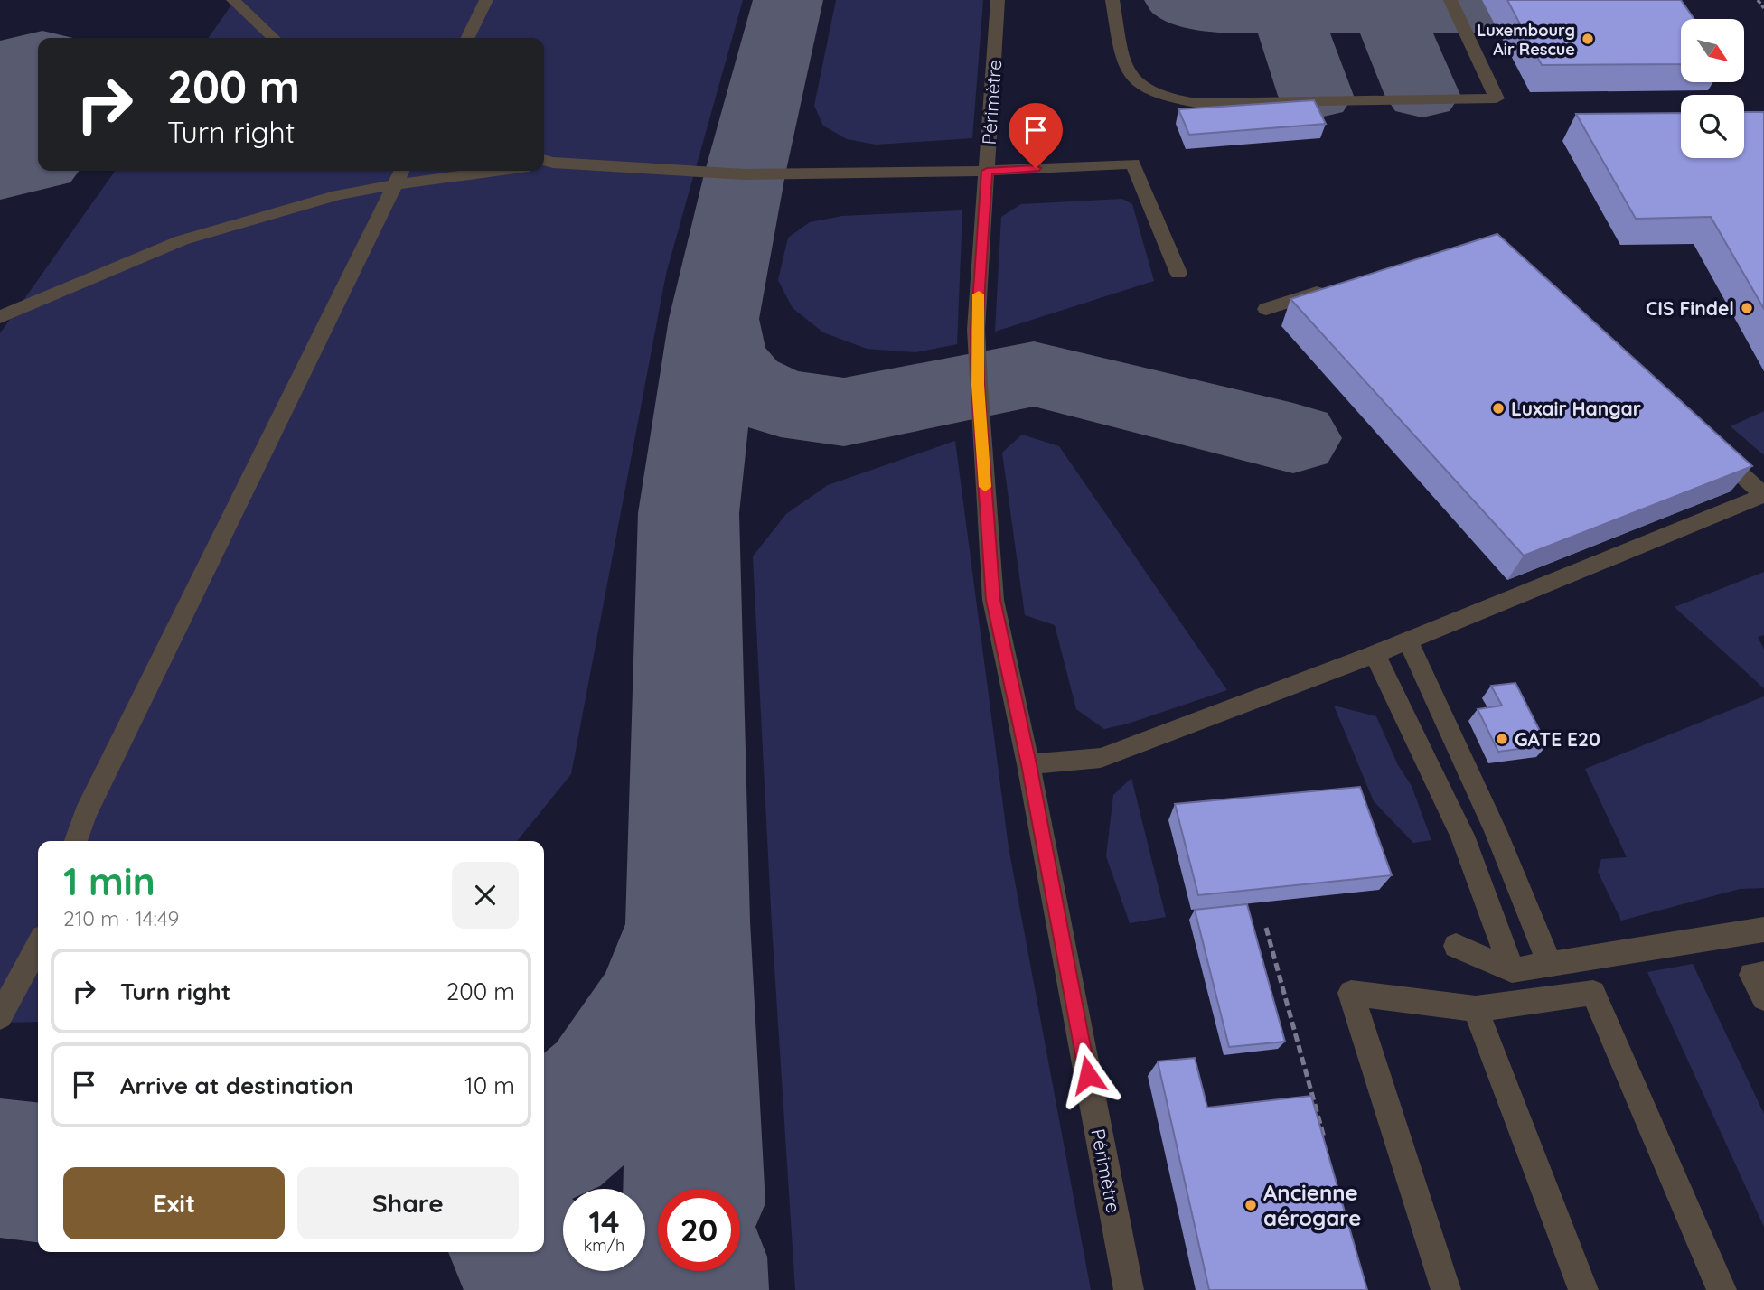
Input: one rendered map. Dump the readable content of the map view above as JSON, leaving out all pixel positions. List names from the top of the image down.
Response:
{
  "streets": {
    "lane": ["Périmètre"]
  },
  "places": [
    "Luxembourg Air Rescue",
    "CIS Findel",
    "Luxair Hangar",
    "GATE E20",
    "Ancienne aérogare"
  ],
  "north": "bottom right",
  "page": {
    "turn": ["200 m", "Turn right"],
    "heading": ["1 min", "210 m · 14:49"],
    "list": [
      {
        "name": "Turn right",
        "value": "200 m"
      },
      {
        "name": "Arrive at destination",
        "value": "10 m"
      }
    ],
    "buttons": ["Exit", "Share"],
    "speed": "14 km/h",
    "limit": "20"
  }
}
